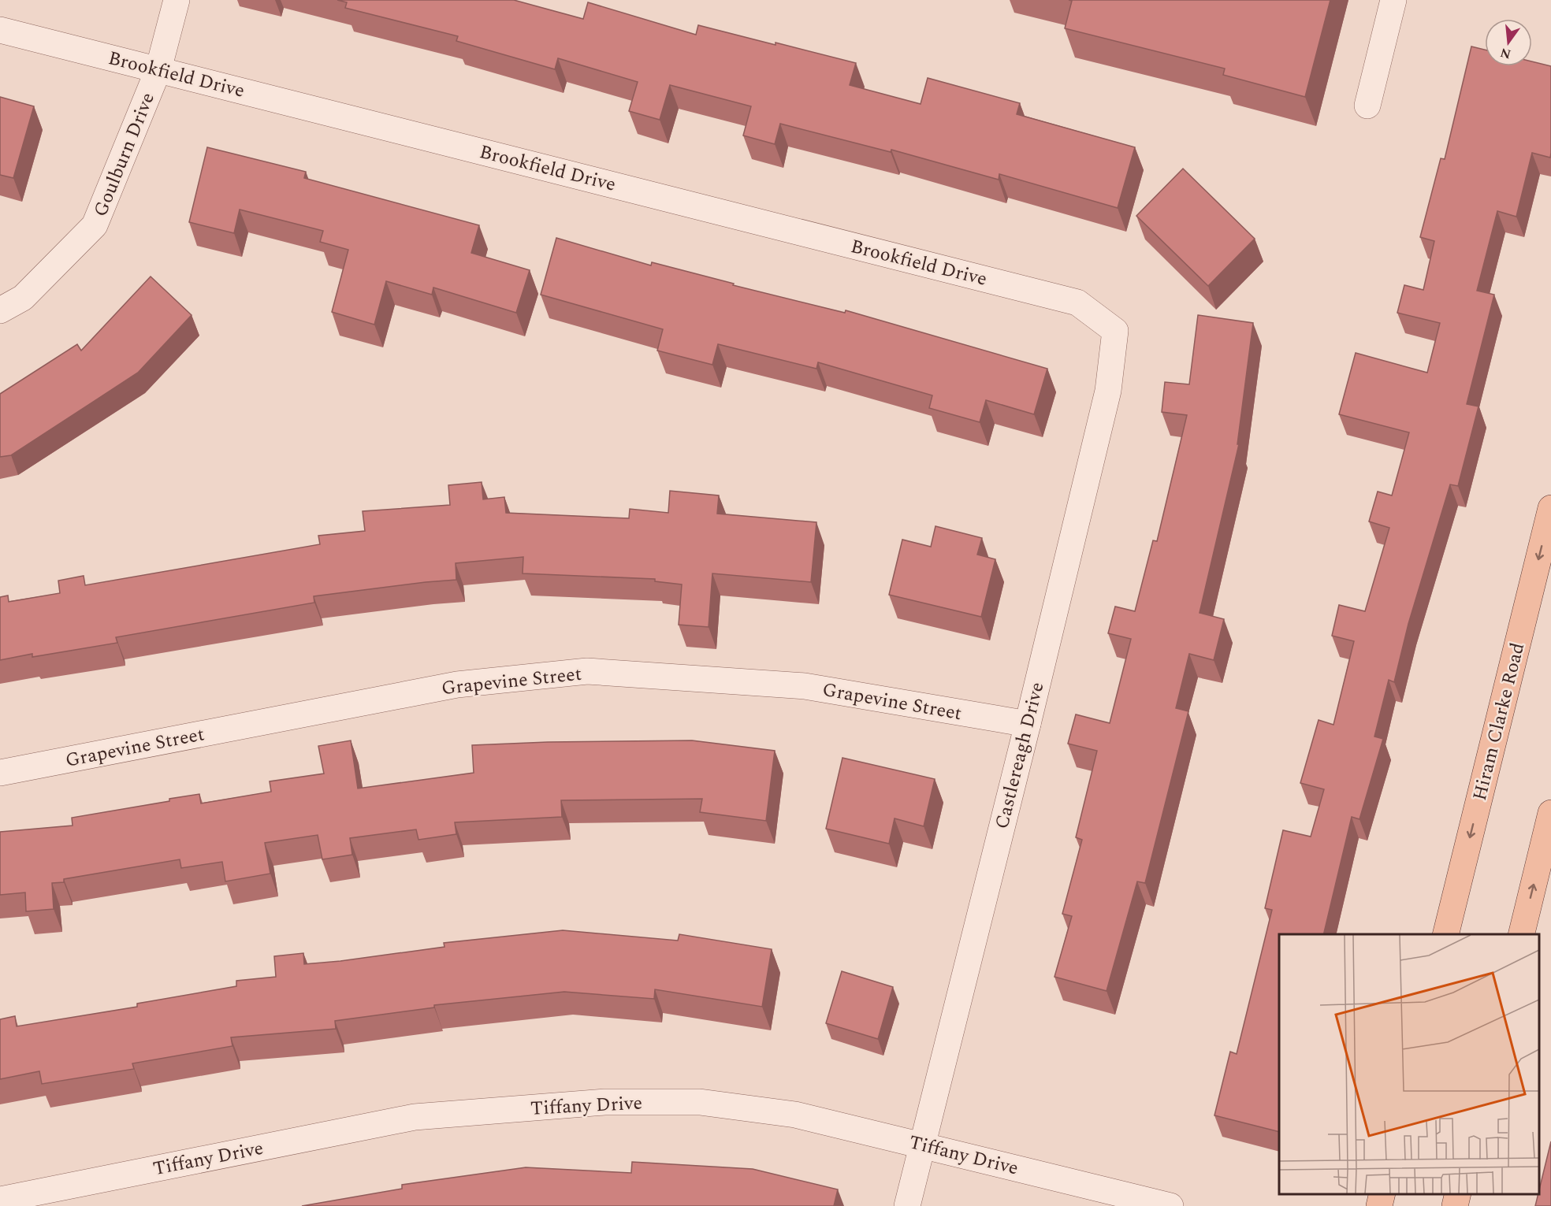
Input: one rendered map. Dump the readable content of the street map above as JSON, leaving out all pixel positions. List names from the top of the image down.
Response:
{
  "streets": {
    "main road": ["Hiram Clarke Road"],
    "street": [
      "Brookfield Drive",
      "Goulburn Drive",
      "Grapevine Street",
      "Castlereagh Drive",
      "Tiffany Drive"
    ]
  },
  "crossings": [
    ["Brookfield Drive", "Goulburn Drive"],
    ["Brookfield Drive", "Castlereagh Drive"],
    ["Grapevine Street", "Castlereagh Drive"],
    ["Castlereagh Drive", "Tiffany Drive"]
  ],
  "one_way": ["Hiram Clarke Road"],
  "north": "bottom"
}
